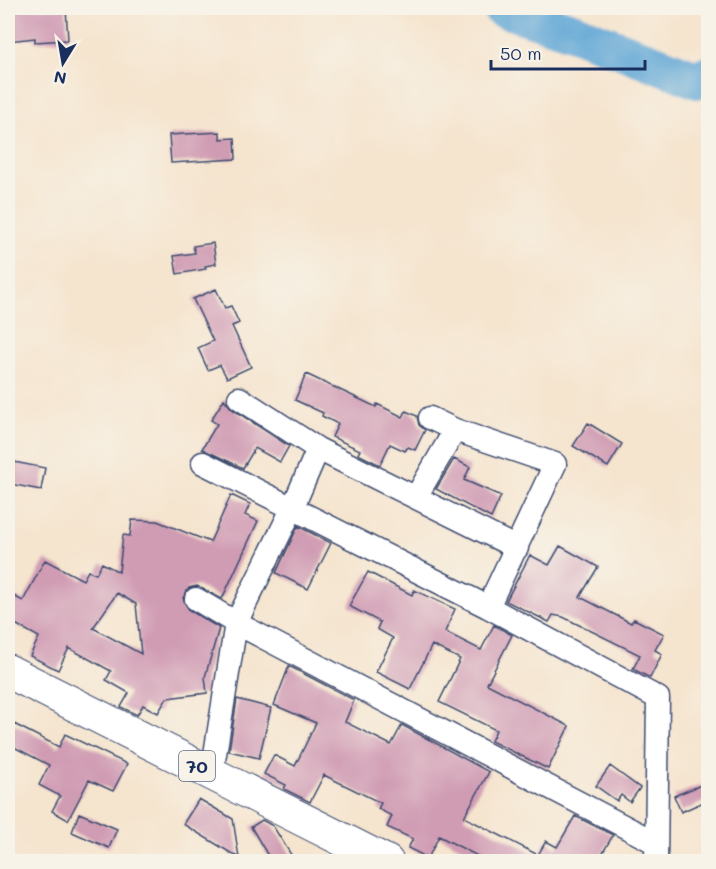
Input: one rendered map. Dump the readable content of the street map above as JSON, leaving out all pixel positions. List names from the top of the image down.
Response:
{
  "streets": {
    "main road": ["70"]
  },
  "scale_bar": "50 m",
  "north": "bottom"
}
